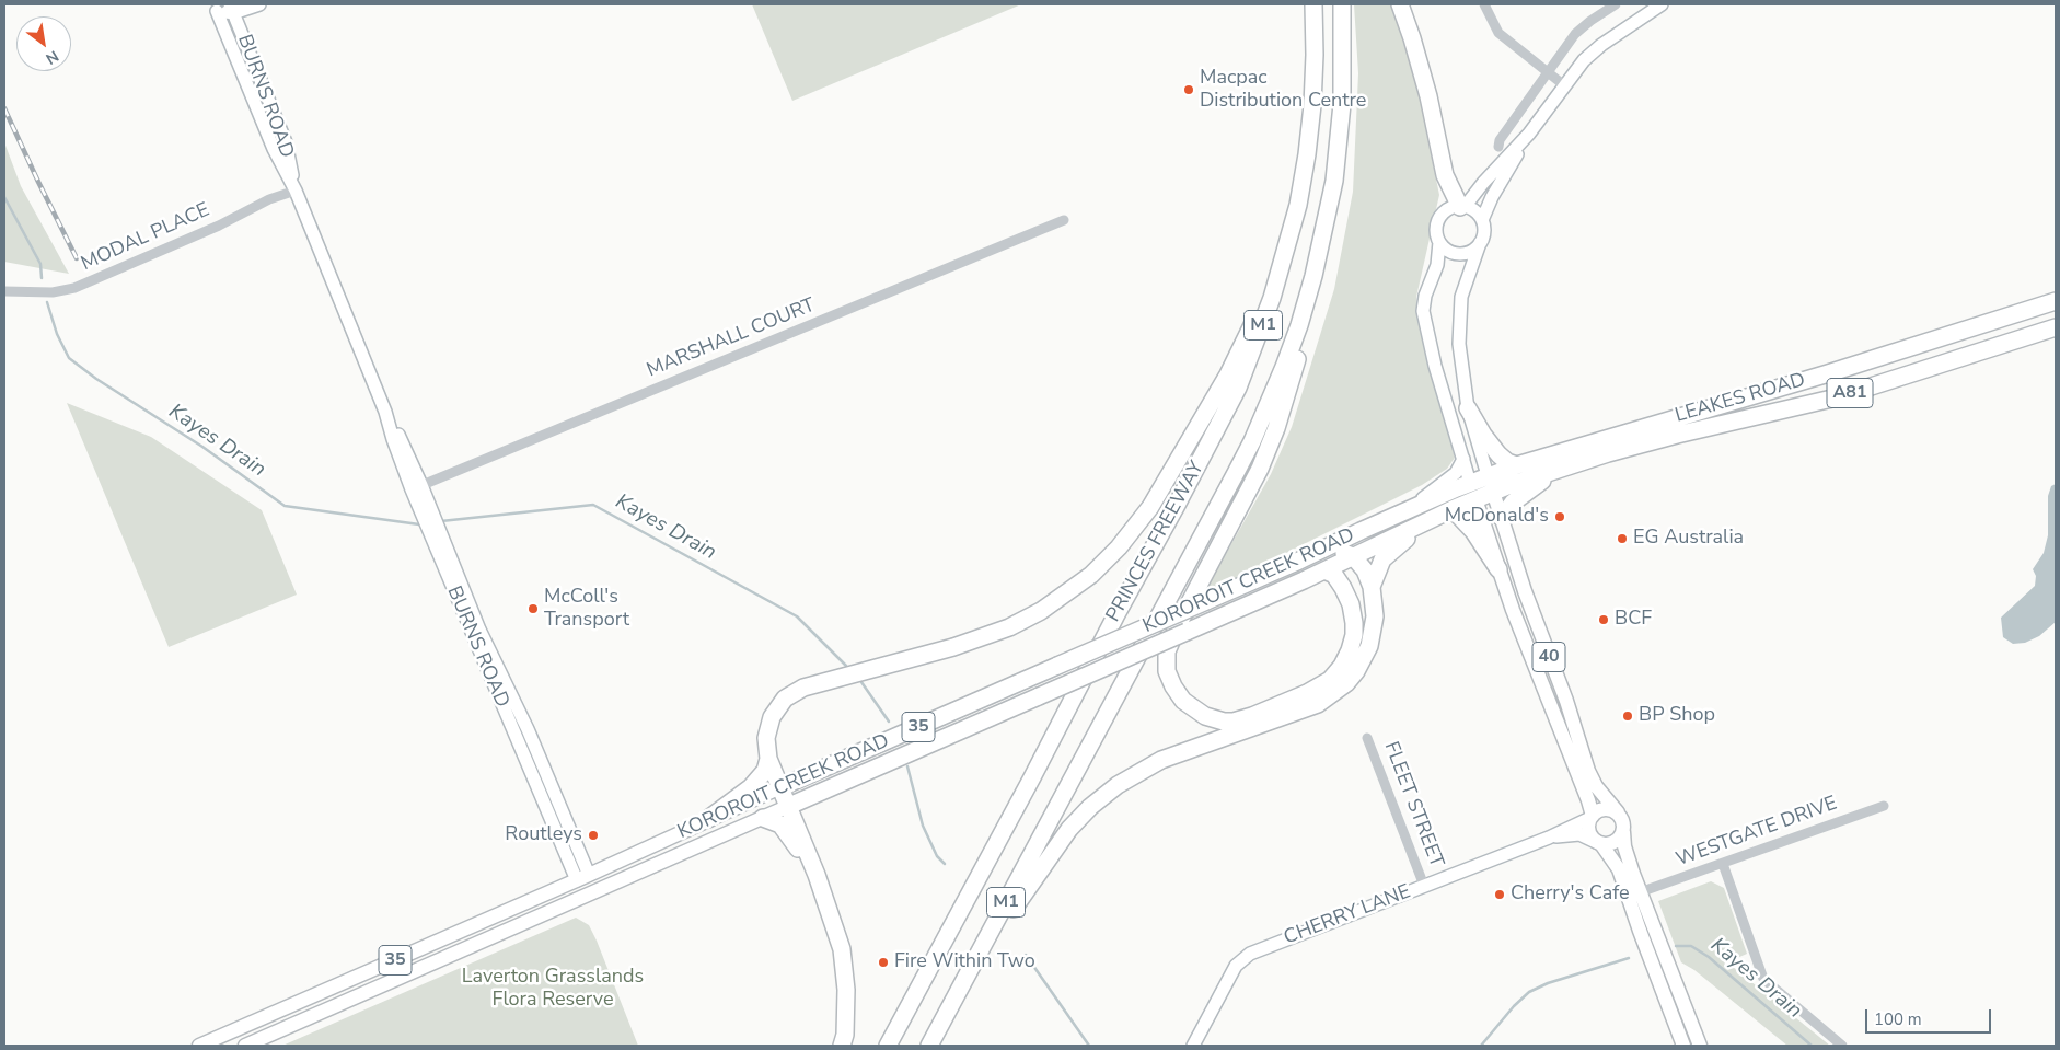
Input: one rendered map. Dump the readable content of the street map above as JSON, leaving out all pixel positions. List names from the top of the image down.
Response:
{
  "streets": {
    "highway": [
      "M1",
      "A81",
      "LEAKES ROAD",
      "PRINCES FREEWAY",
      "KOROROIT CREEK ROAD",
      "35"
    ],
    "main road": ["40"],
    "street": [
      "BURNS ROAD",
      "MODAL PLACE",
      "MARSHALL COURT",
      "FLEET STREET",
      "WESTGATE DRIVE",
      "CHERRY LANE"
    ]
  },
  "crossings": [
    ["BURNS ROAD", "MODAL PLACE"],
    ["BURNS ROAD", "MARSHALL COURT"],
    ["BURNS ROAD", "KOROROIT CREEK ROAD"],
    ["LEAKES ROAD", "KOROROIT CREEK ROAD"],
    ["LEAKES ROAD", "40"],
    ["KOROROIT CREEK ROAD", "40"],
    ["40", "WESTGATE DRIVE"],
    ["40", "CHERRY LANE"],
    ["FLEET STREET", "CHERRY LANE"]
  ],
  "water": ["Kayes Drain"],
  "parks": ["Laverton Grasslands Flora Reserve"],
  "places": [
    "Macpac Distribution Centre",
    "McDonald's",
    "EG Australia",
    "McColl's Transport",
    "BCF",
    "BP Shop",
    "Routleys",
    "Cherry's Cafe",
    "Fire Within Two"
  ],
  "scale_bar": "100 m",
  "north": "bottom right"
}
